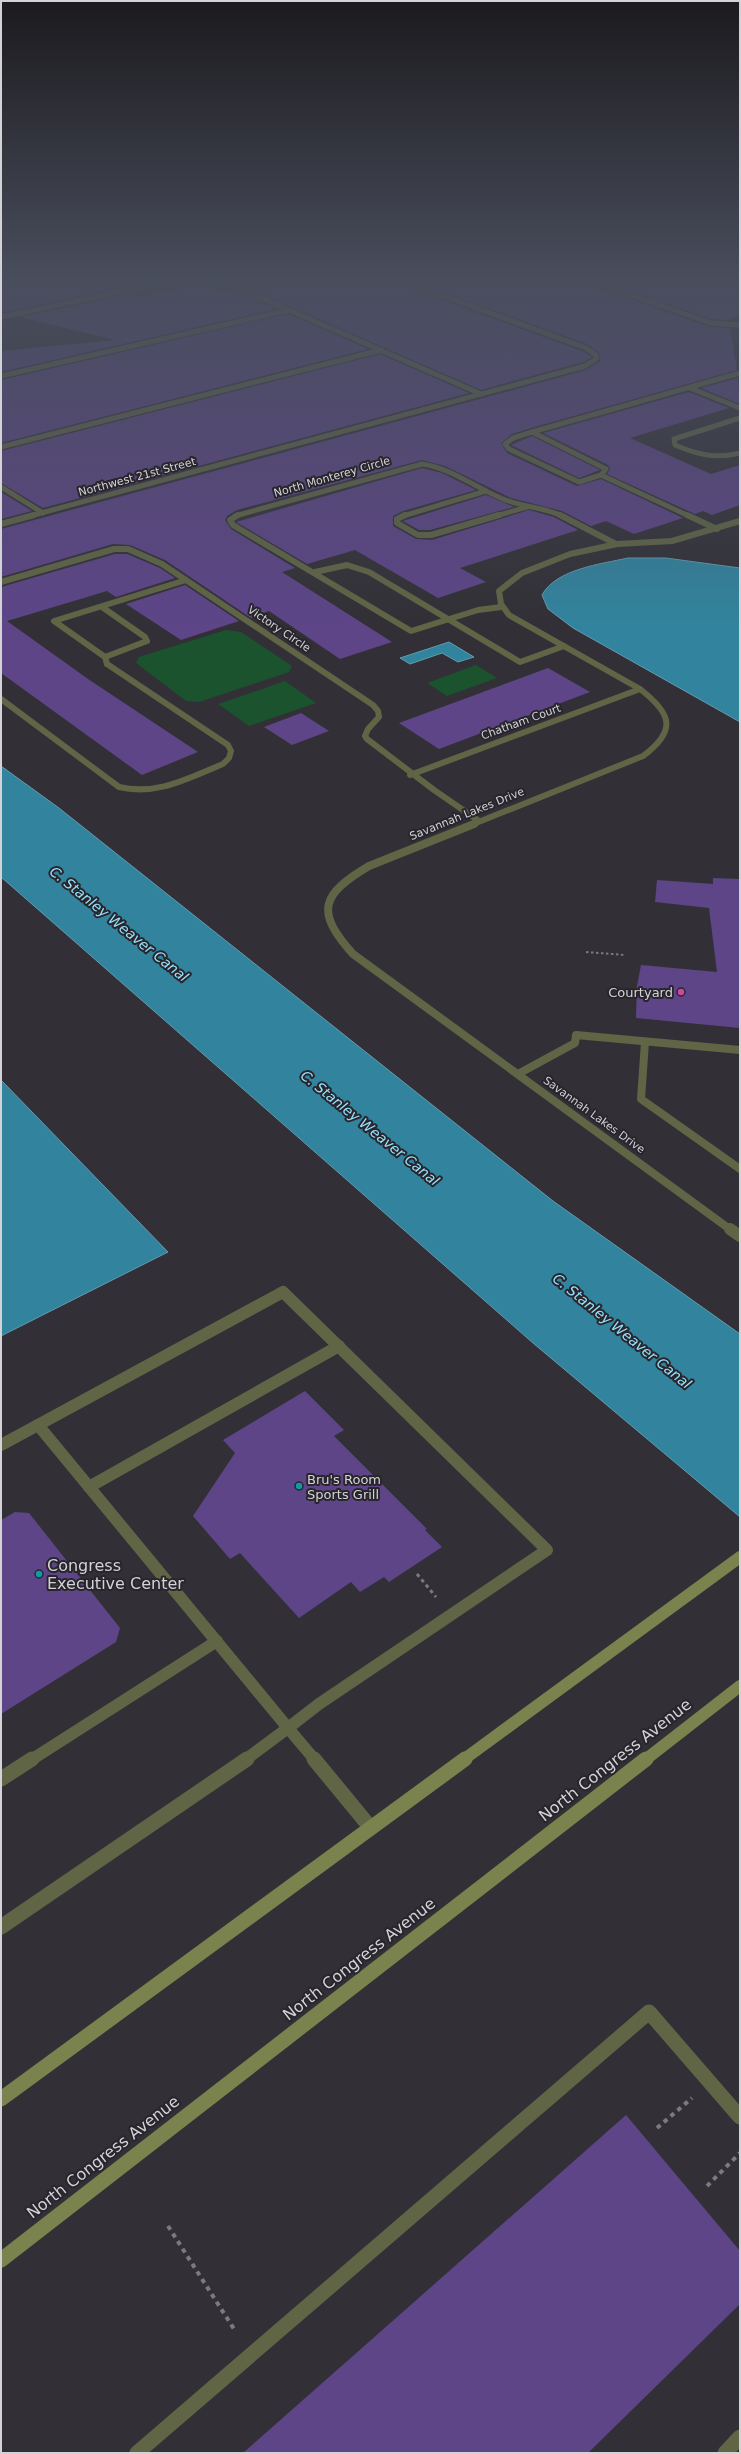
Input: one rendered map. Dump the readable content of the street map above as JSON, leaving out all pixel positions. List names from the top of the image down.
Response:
{
  "streets": {
    "main road": ["North Congress Avenue"],
    "street": [
      "Northwest 21st Street",
      "North Monterey Circle",
      "Victory Circle",
      "Chatham Court",
      "Savannah Lakes Drive"
    ]
  },
  "crossings": [
    ["Victory Circle", "Chatham Court"],
    ["Victory Circle", "Savannah Lakes Drive"],
    ["Chatham Court", "Savannah Lakes Drive"]
  ],
  "water": ["C. Stanley Weaver Canal"],
  "places": ["Courtyard", "Bru's Room Sports Grill", "Congress Executive Center"]
}
